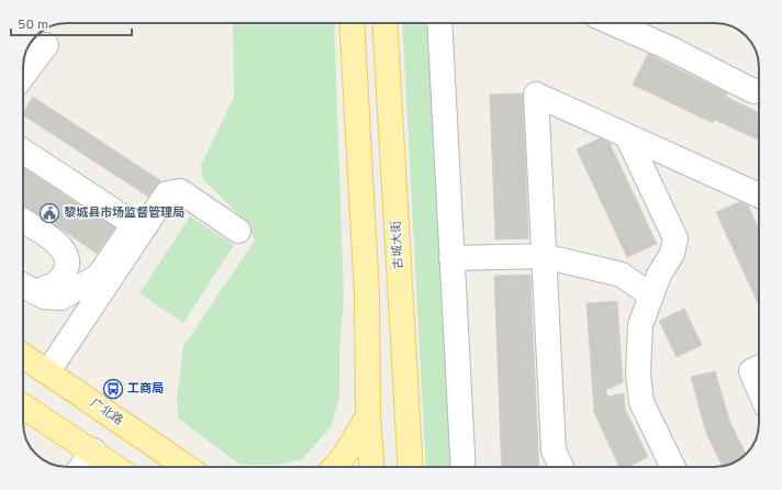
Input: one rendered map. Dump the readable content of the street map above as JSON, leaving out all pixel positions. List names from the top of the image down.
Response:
{
  "streets": {
    "main road": ["古城大街", "广北路"]
  },
  "places": {
    "public building": ["黎城县市场监督管理局"],
    "bus stop": ["工商局"]
  },
  "scale_bar": "50 m"
}
